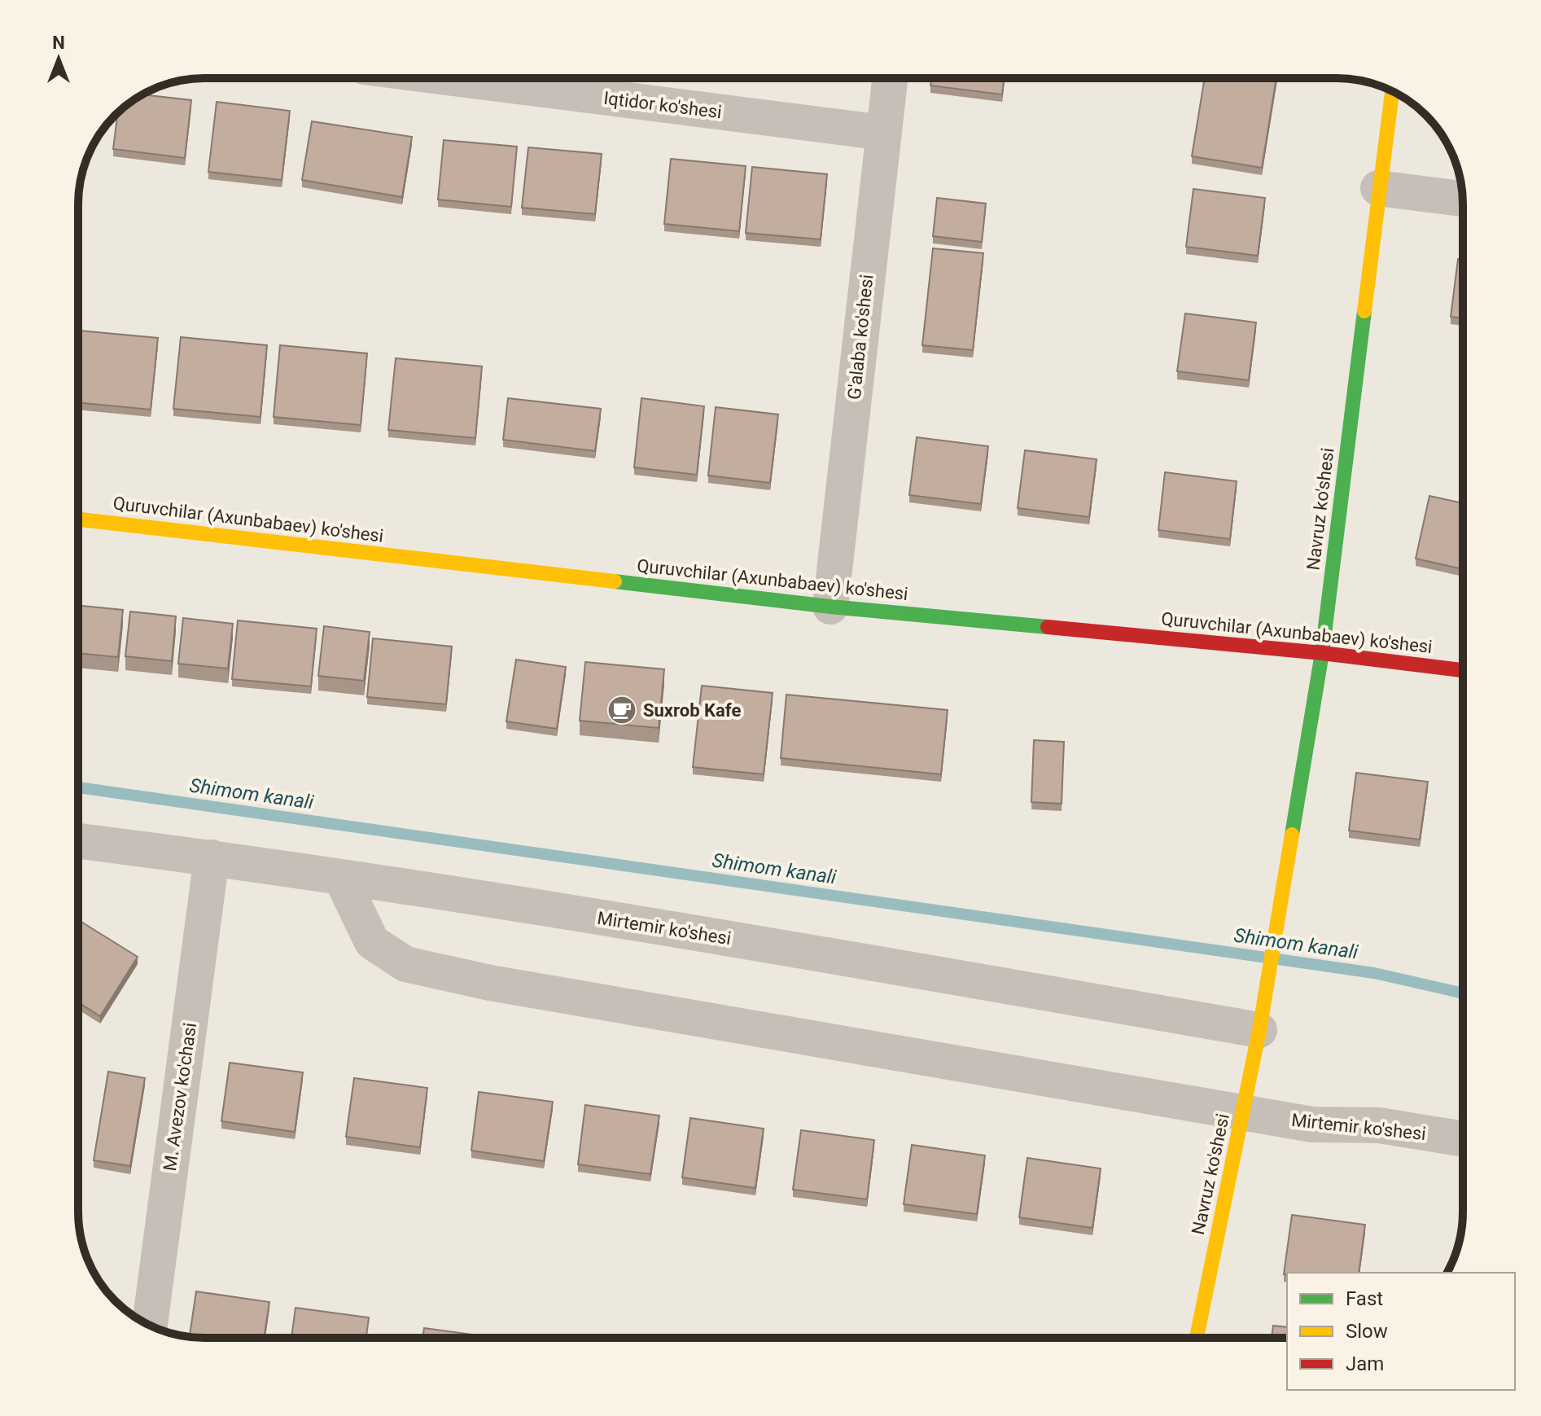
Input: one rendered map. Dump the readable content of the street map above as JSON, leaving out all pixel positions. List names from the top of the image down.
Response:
{
  "streets": {
    "main road": ["Navruz ko'shesi", "Quruvchilar (Axunbabaev) ko'shesi"],
    "street": [
      "Iqtidor ko'shesi",
      "G'alaba ko'shesi",
      "Mirtemir ko'shesi",
      "M. Avezov ko'chasi"
    ]
  },
  "crossings": [
    ["Iqtidor ko'shesi", "G'alaba ko'shesi"],
    ["G'alaba ko'shesi", "Quruvchilar (Axunbabaev) ko'shesi"],
    ["Navruz ko'shesi", "Quruvchilar (Axunbabaev) ko'shesi"],
    ["Navruz ko'shesi", "Mirtemir ko'shesi"],
    ["Mirtemir ko'shesi", "M. Avezov ko'chasi"]
  ],
  "water": ["Shimom kanali"],
  "places": {
    "cafe": ["Suxrob Kafe"]
  },
  "legend": ["Fast", "Slow", "Jam"],
  "north": "top"
}
